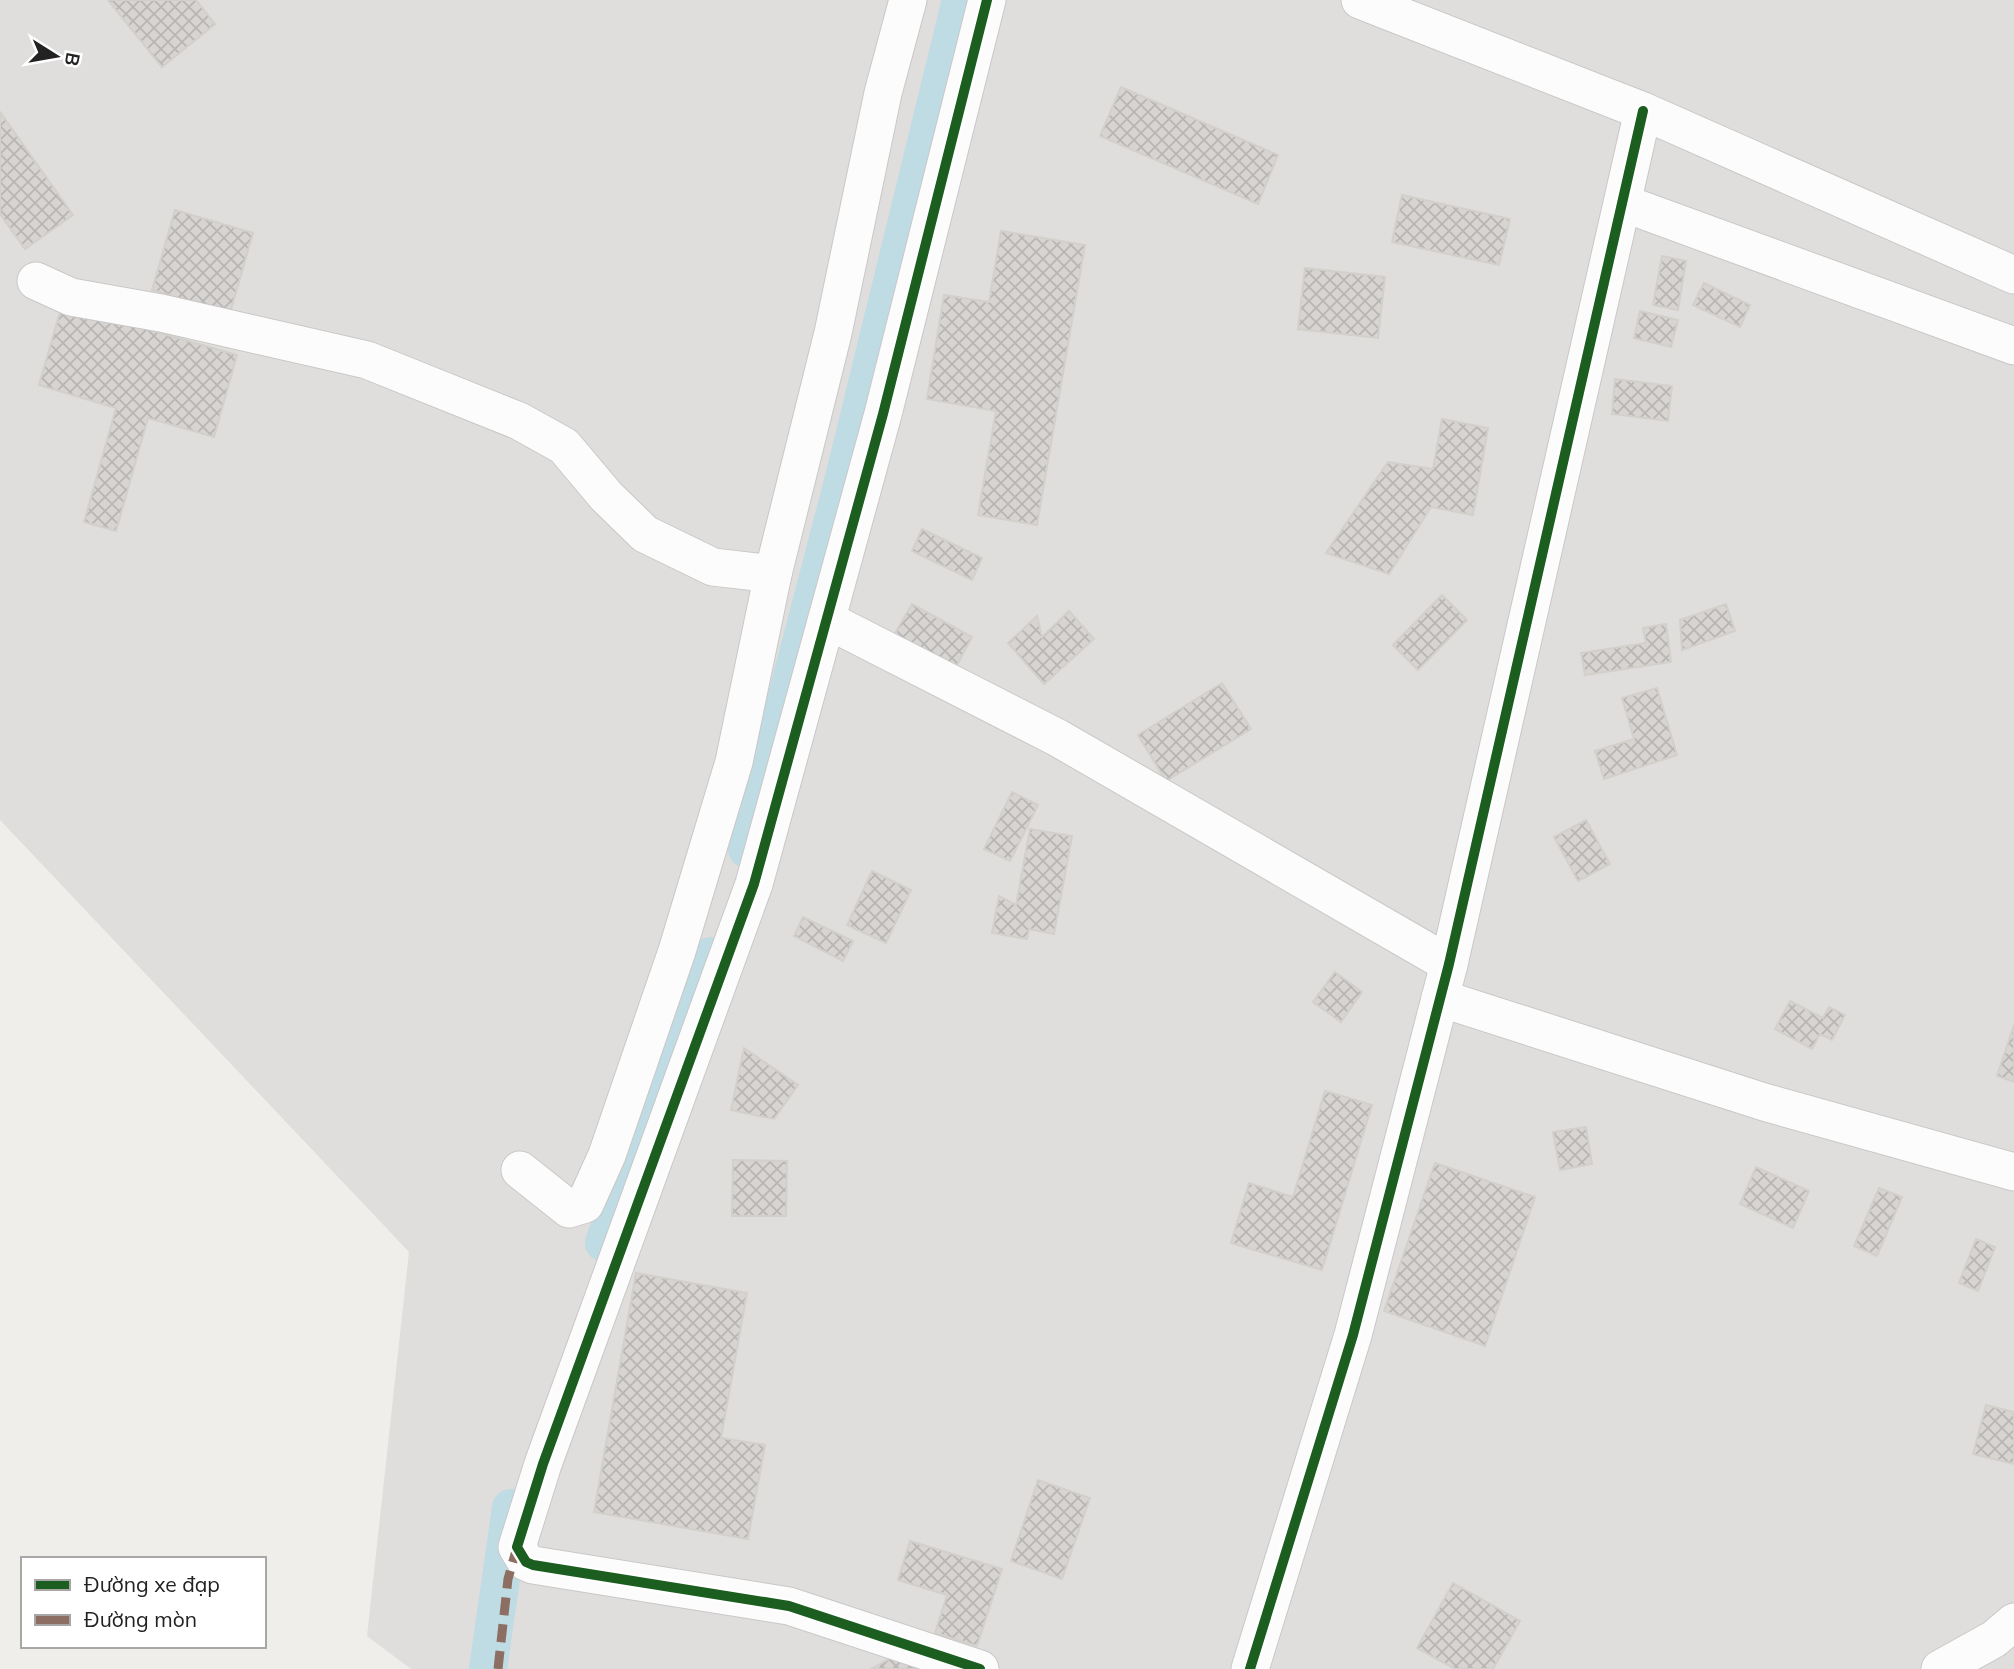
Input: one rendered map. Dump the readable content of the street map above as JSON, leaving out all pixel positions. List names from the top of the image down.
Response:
{
  "legend": ["Đường xe đạp", "Đường mòn"],
  "north": "right"
}
